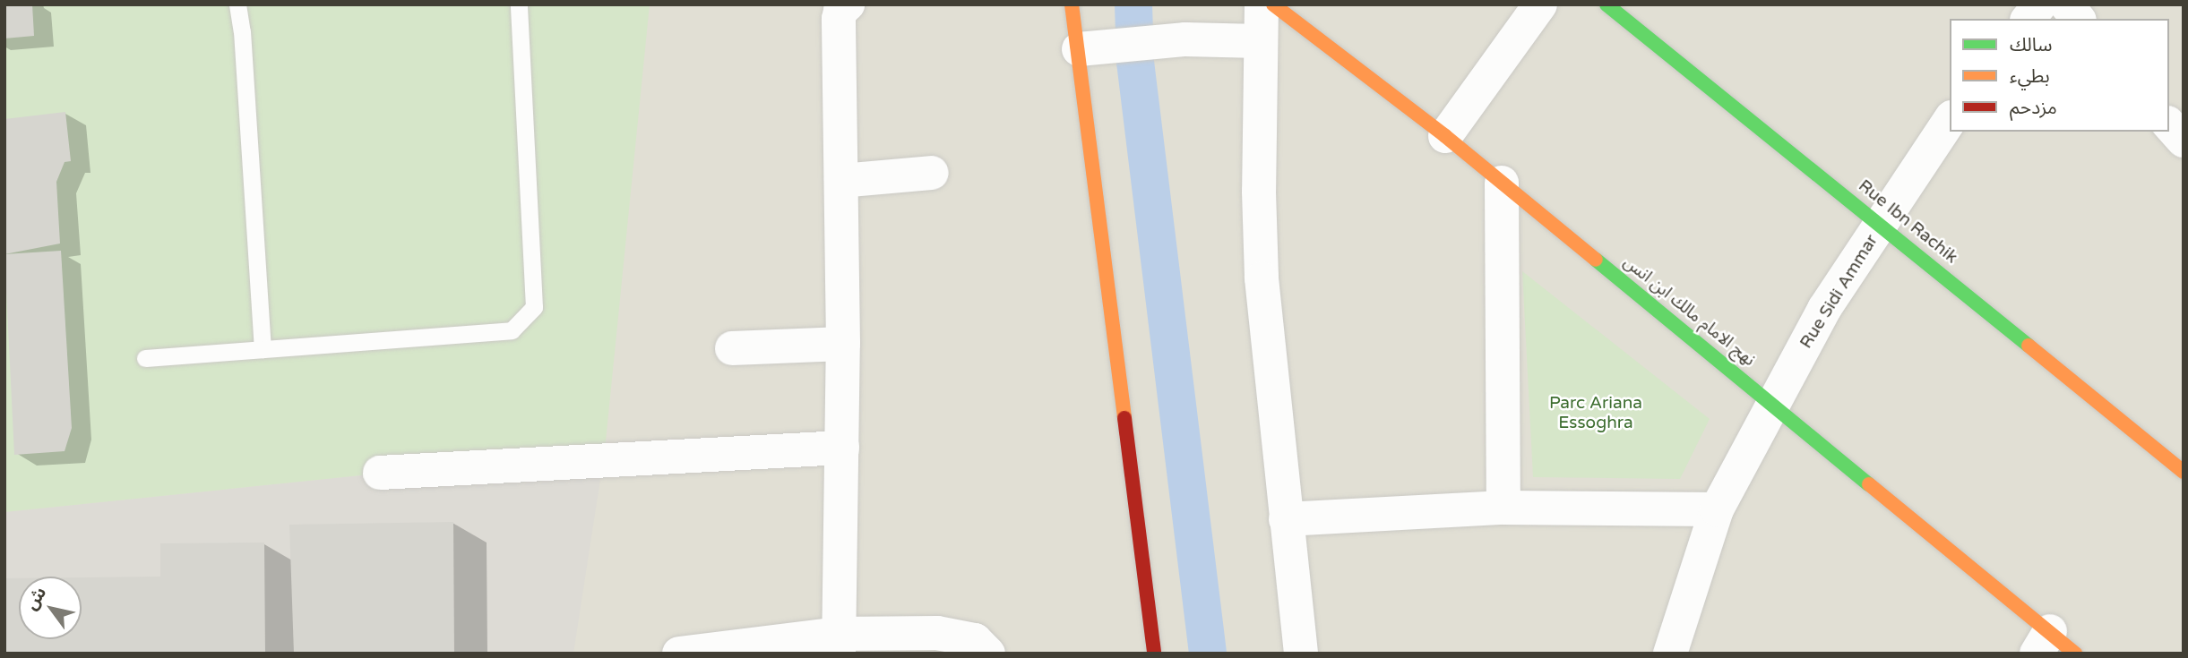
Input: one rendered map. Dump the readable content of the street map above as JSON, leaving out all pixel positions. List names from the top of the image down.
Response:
{
  "streets": {
    "street": ["Rue Ibn Rachik", "Rue Sidi Ammar", "نهج الامام مالك ابن انس"]
  },
  "crossings": [
    ["Rue Ibn Rachik", "Rue Sidi Ammar"],
    ["Rue Sidi Ammar", "نهج الامام مالك ابن انس"]
  ],
  "parks": ["Parc Ariana Essoghra"],
  "legend": ["سالك", "بطيء", "مزدحم"],
  "north": "top left"
}
